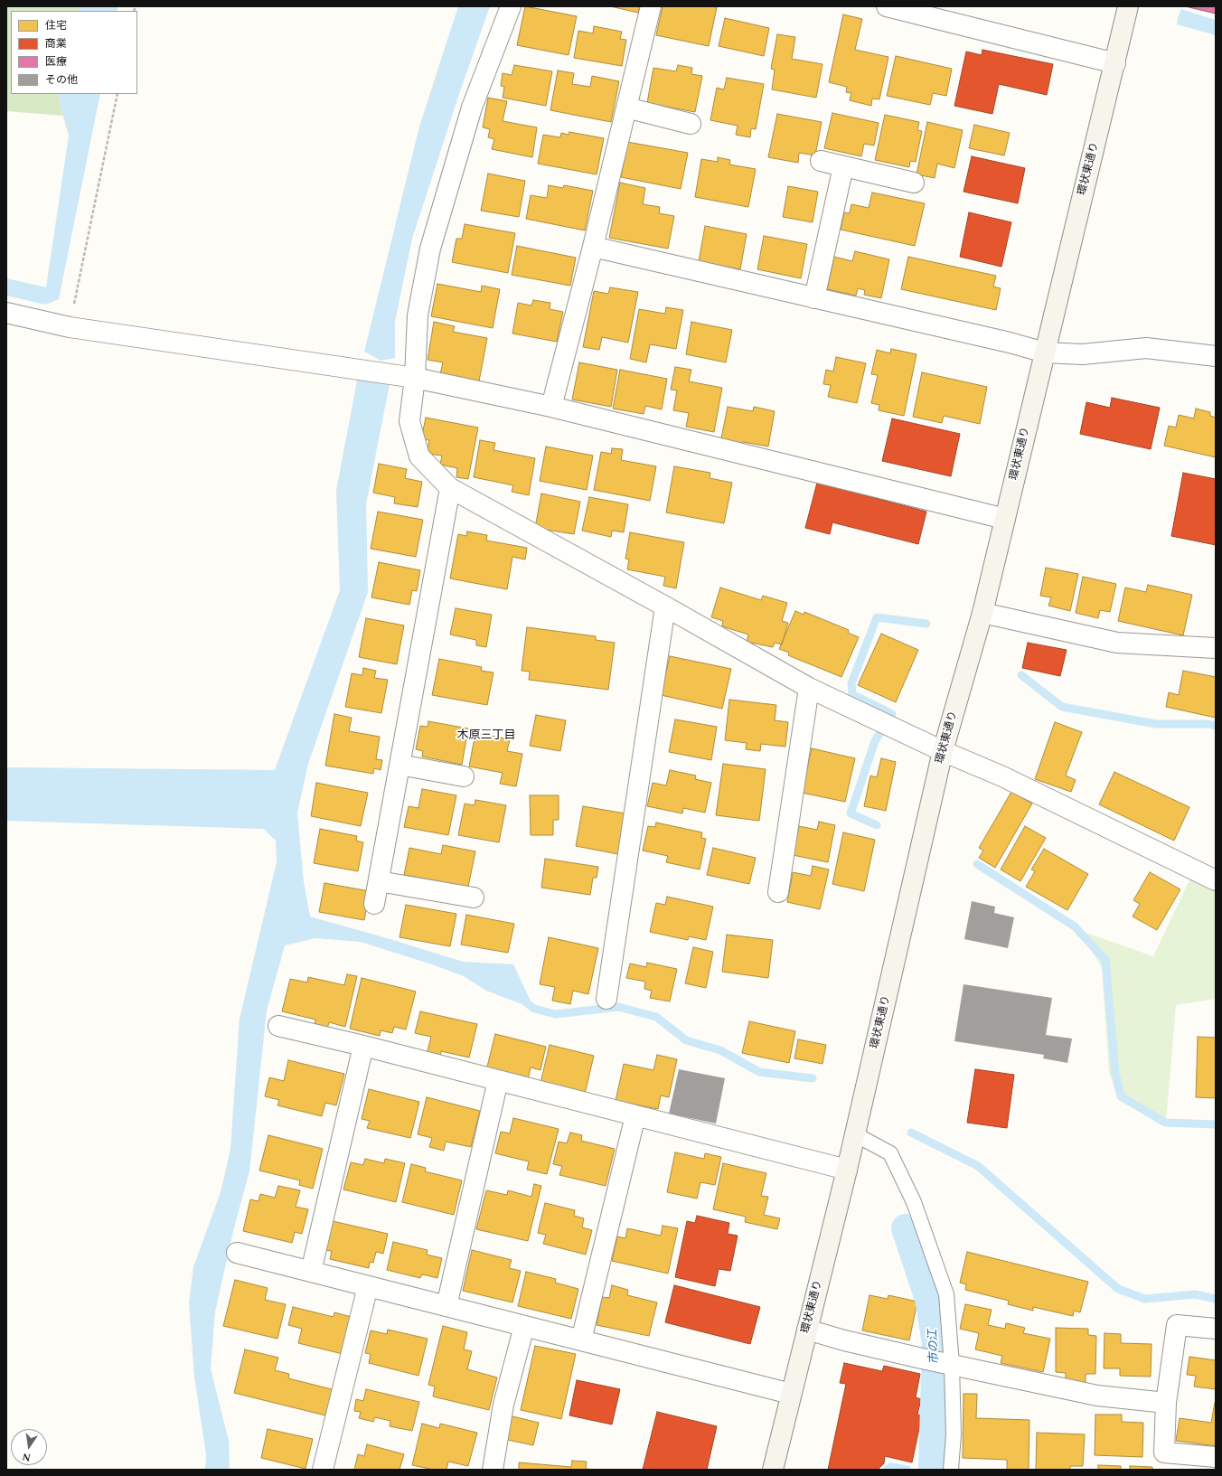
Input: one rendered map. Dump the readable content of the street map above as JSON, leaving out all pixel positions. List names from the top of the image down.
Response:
{
  "streets": {
    "main road": ["環状東通り"]
  },
  "districts": ["木原三丁目"],
  "water": ["市の江"],
  "legend": [
    "住宅",
    "商業",
    "医療",
    "その他"
  ],
  "north": "bottom"
}
